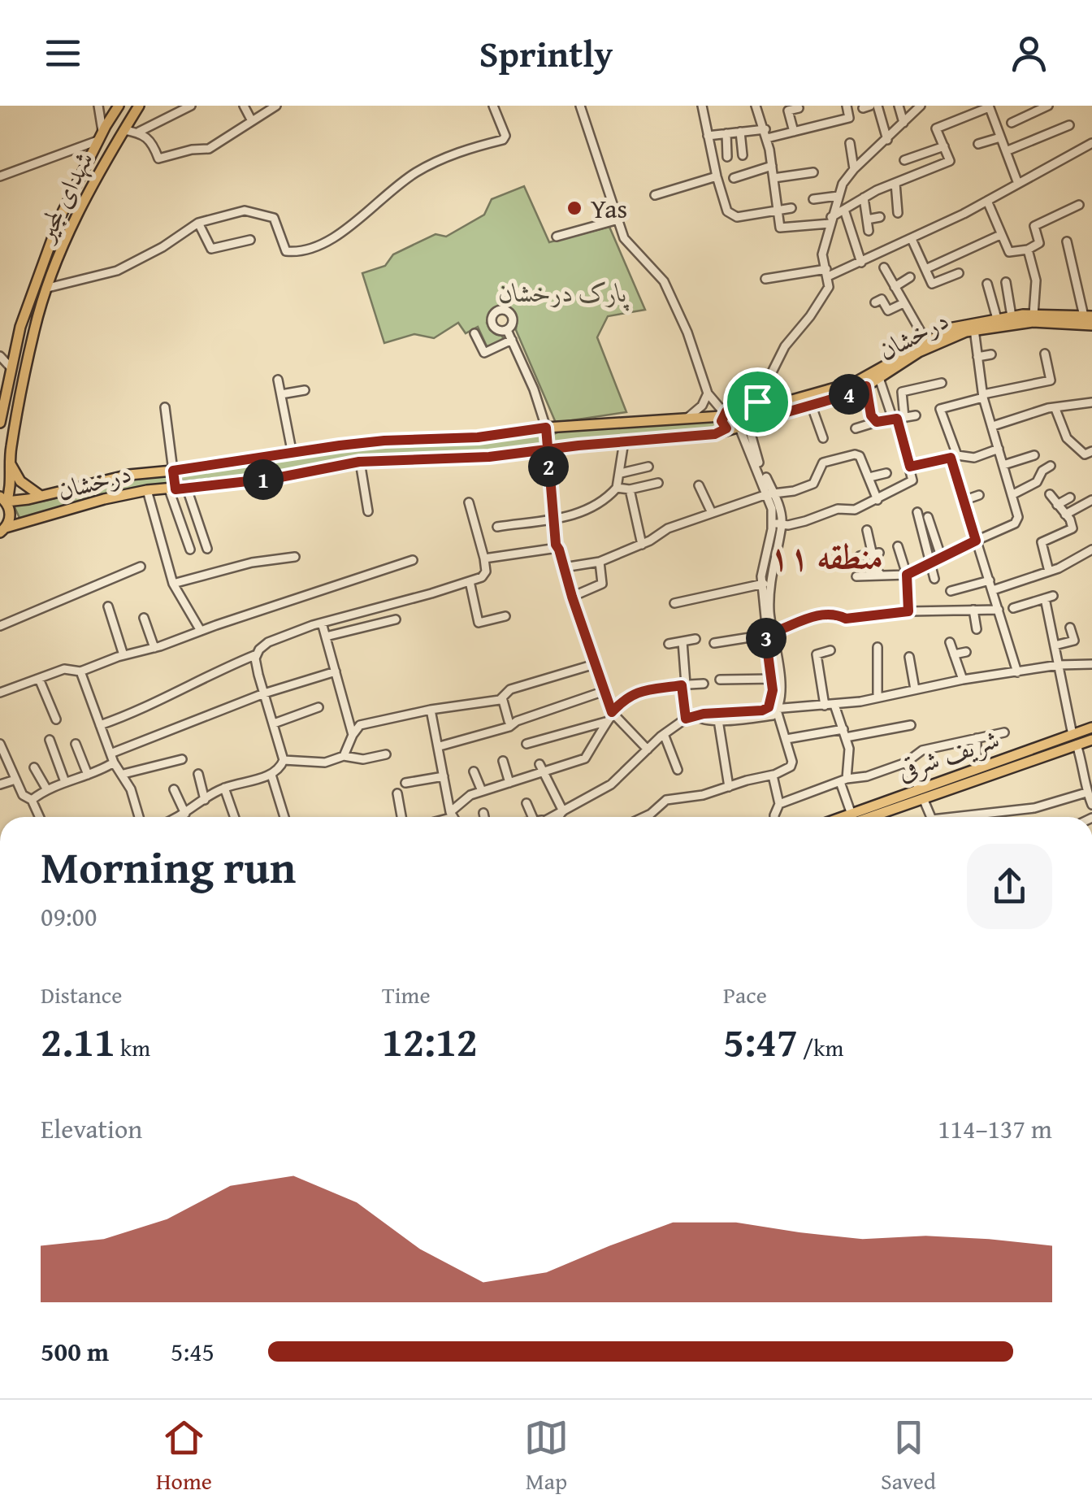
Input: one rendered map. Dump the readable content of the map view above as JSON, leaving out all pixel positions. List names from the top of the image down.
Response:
{
  "streets": {
    "main road": ["شهدای لمجیر", "درخشان", "شریف شرقی"]
  },
  "crossings": [
    ["شهدای لمجیر", "درخشان"]
  ],
  "districts": ["منطقه ۱۱"],
  "parks": ["پارک درخشان"],
  "places": ["Yas"],
  "page": {
    "header": "Sprintly",
    "pins": [
      "4",
      "2",
      "1",
      "3"
    ],
    "heading": ["Morning run", "09:00"],
    "stats": [
      ["Distance", "2.11 km"],
      ["Time", "12:12"],
      ["Pace", "5:47 /km"]
    ],
    "chart": ["Elevation", "114–137 m"],
    "list": [
      {
        "name": "500 m",
        "note": "5:45"
      }
    ],
    "tabs": ["Home", "Map", "Saved"]
  }
}
